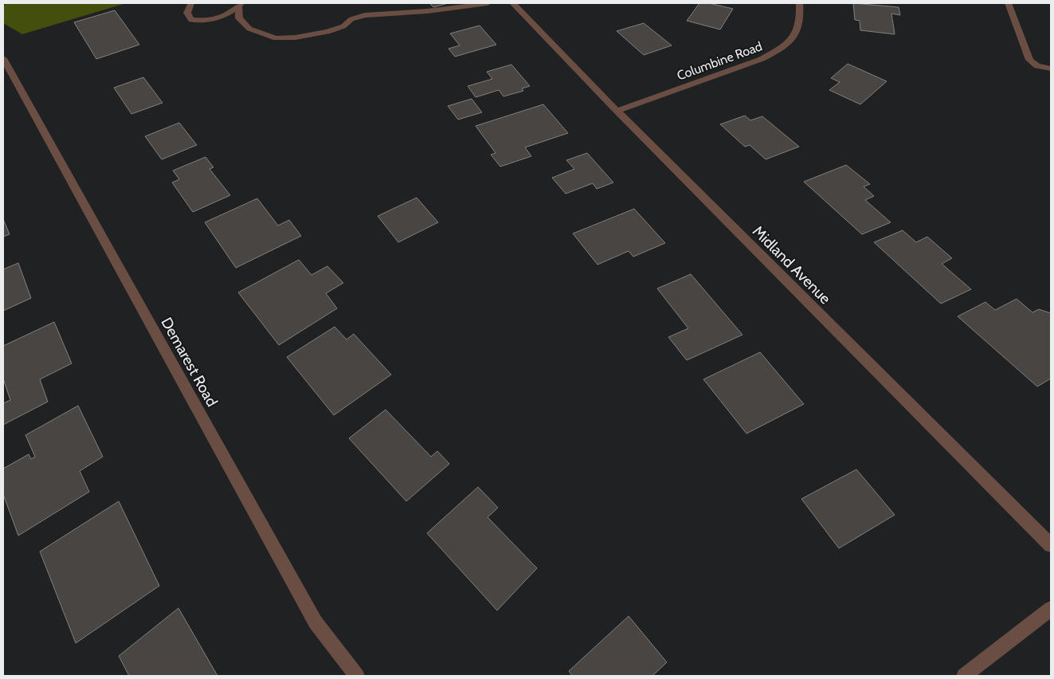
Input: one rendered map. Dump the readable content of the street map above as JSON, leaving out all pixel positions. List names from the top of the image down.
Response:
{
  "streets": {
    "street": ["Columbine Road", "Midland Avenue", "Demarest Road"]
  },
  "crossings": [
    ["Columbine Road", "Midland Avenue"]
  ]
}
